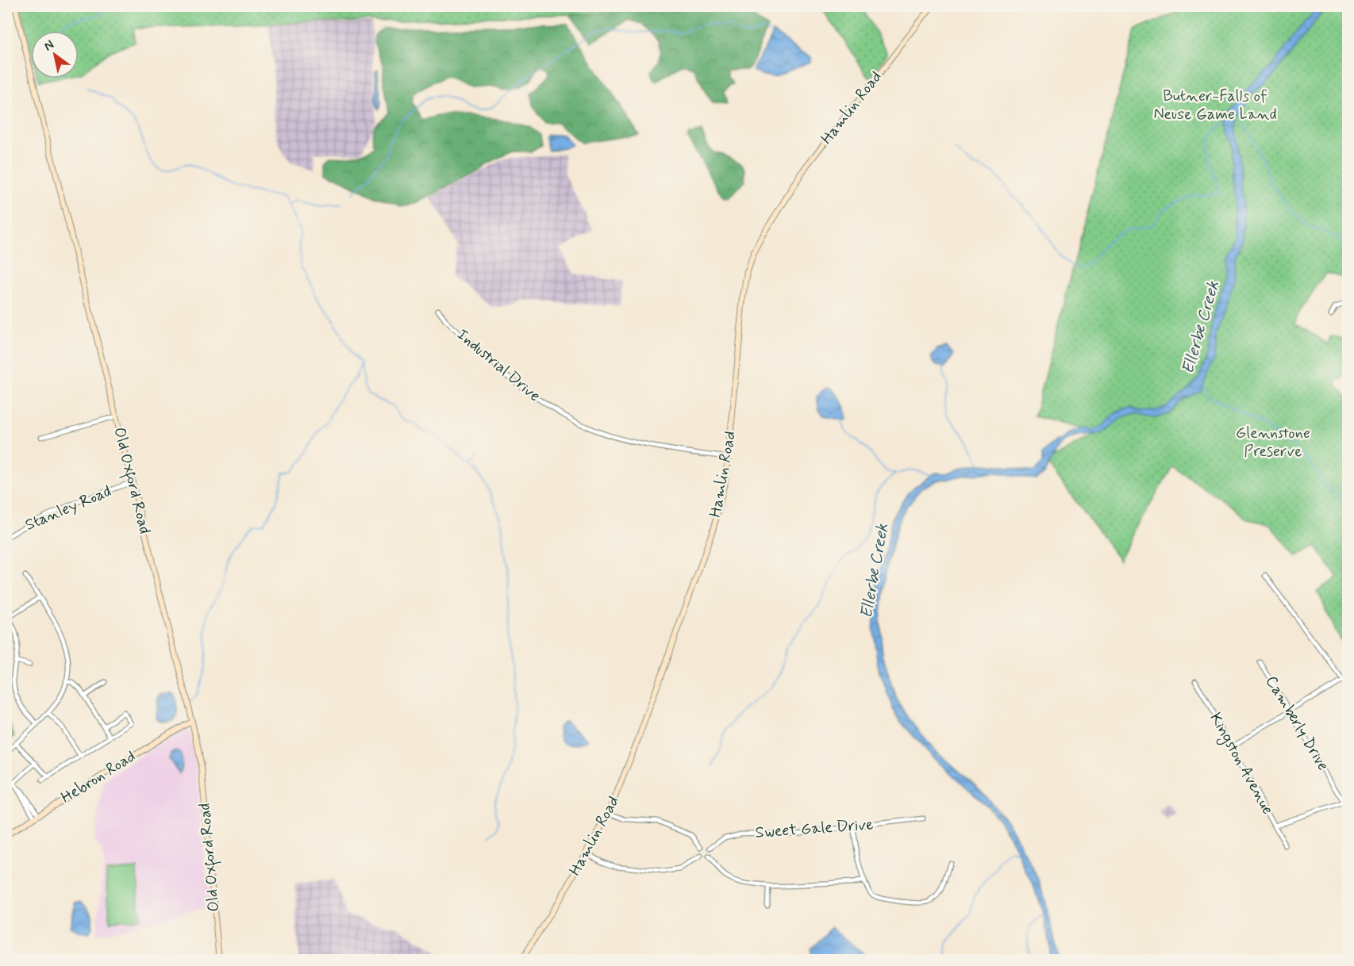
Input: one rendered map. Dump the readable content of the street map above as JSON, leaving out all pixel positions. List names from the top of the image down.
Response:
{
  "streets": {
    "street": [
      "Hamlin Road",
      "Industrial Drive",
      "Old Oxford Road",
      "Stanley Road",
      "Camberly Drive",
      "Kingston Avenue",
      "Hebron Road",
      "Sweet Gale Drive"
    ]
  },
  "crossings": [
    ["Hamlin Road", "Industrial Drive"],
    ["Old Oxford Road", "Stanley Road"],
    ["Old Oxford Road", "Hebron Road"]
  ],
  "water": ["Ellerbe Creek"],
  "parks": ["Butner-Falls of Neuse Game Land", "Glennstone Preserve"],
  "north": "top left"
}
